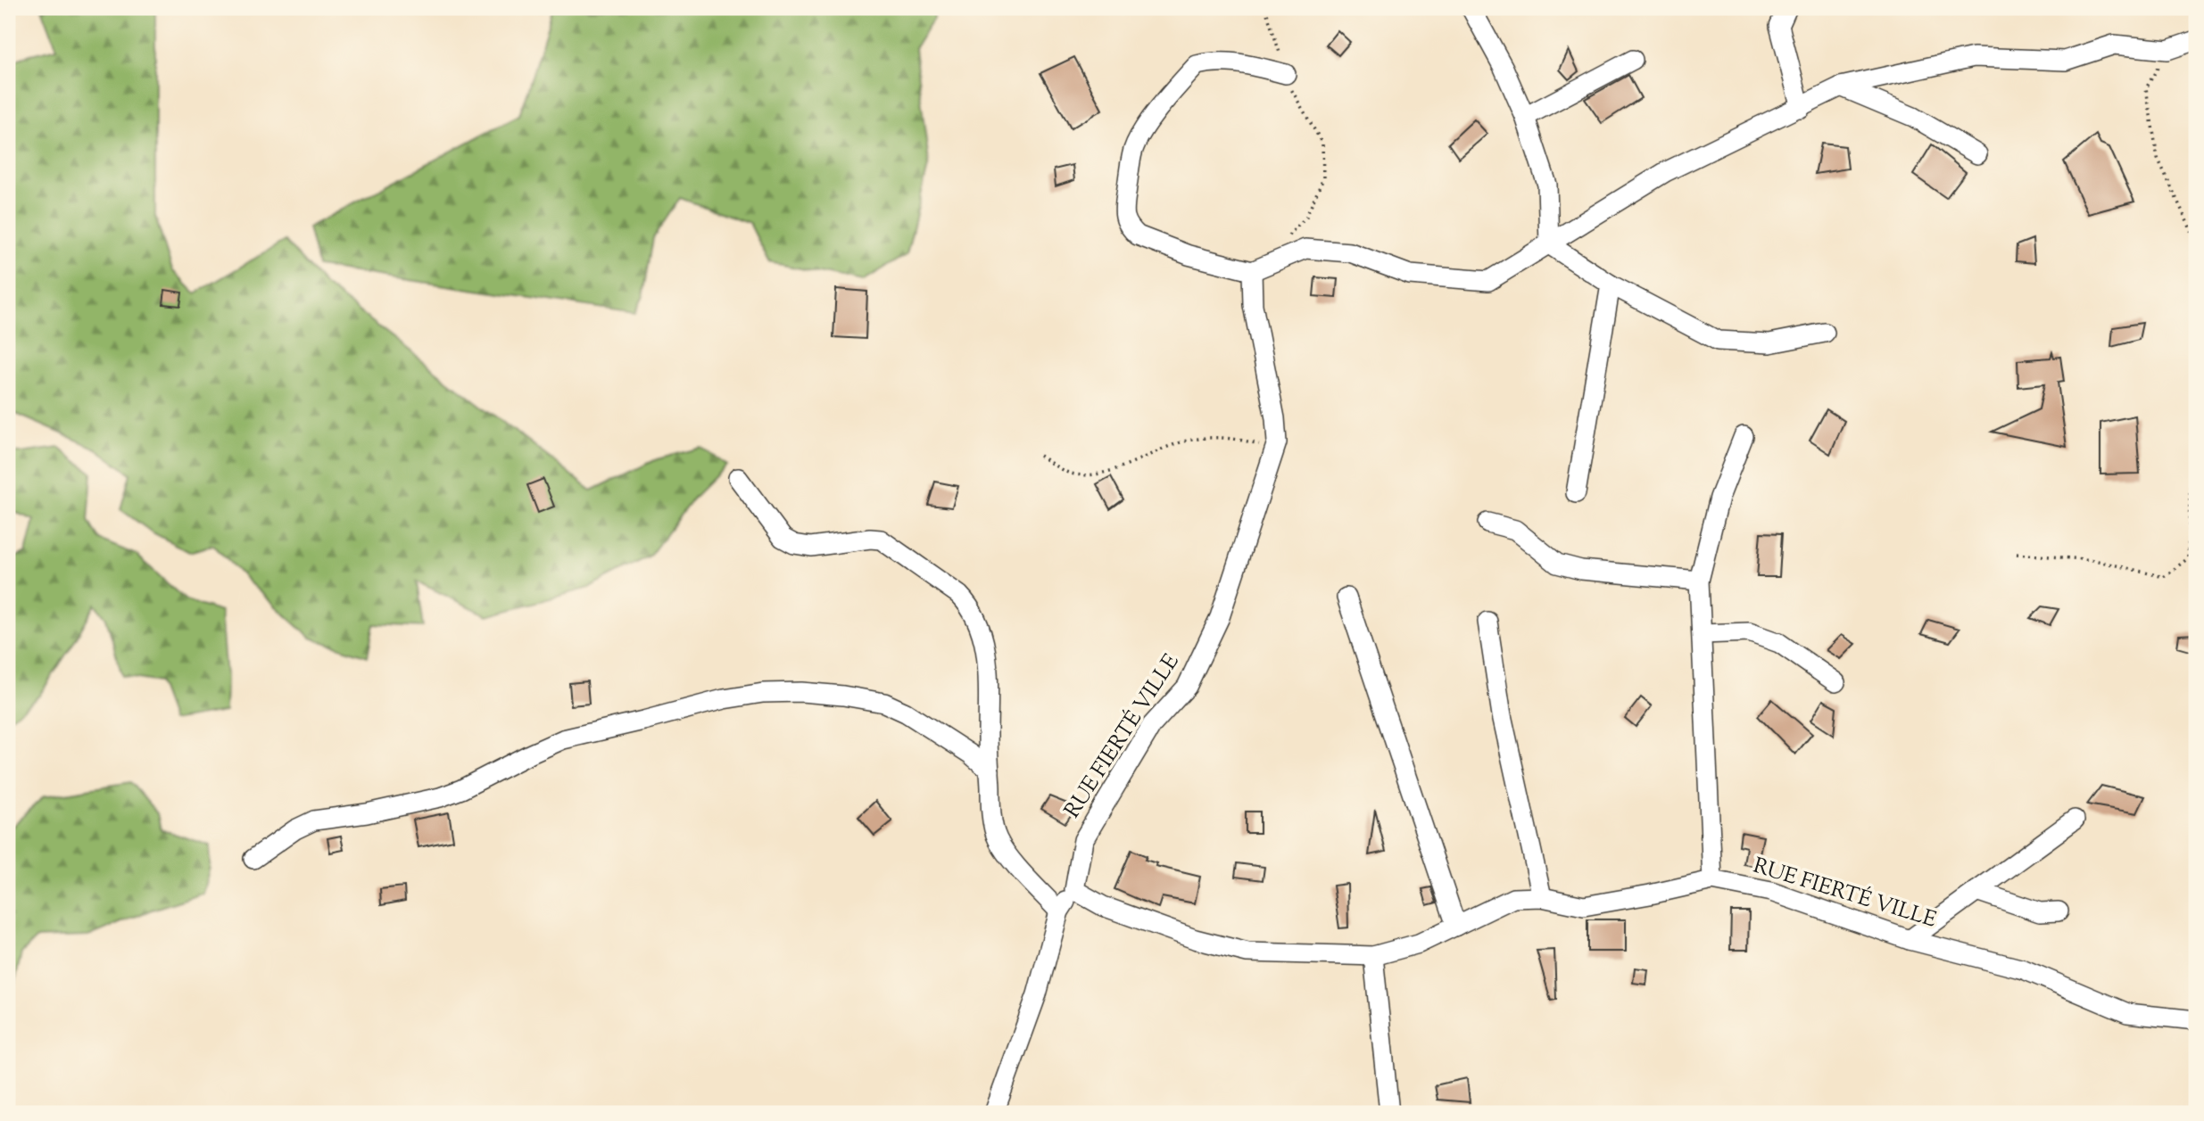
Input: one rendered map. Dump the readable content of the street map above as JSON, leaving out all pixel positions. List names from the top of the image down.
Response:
{
  "streets": {
    "street": ["RUE FIERTÉ VILLE"]
  }
}
